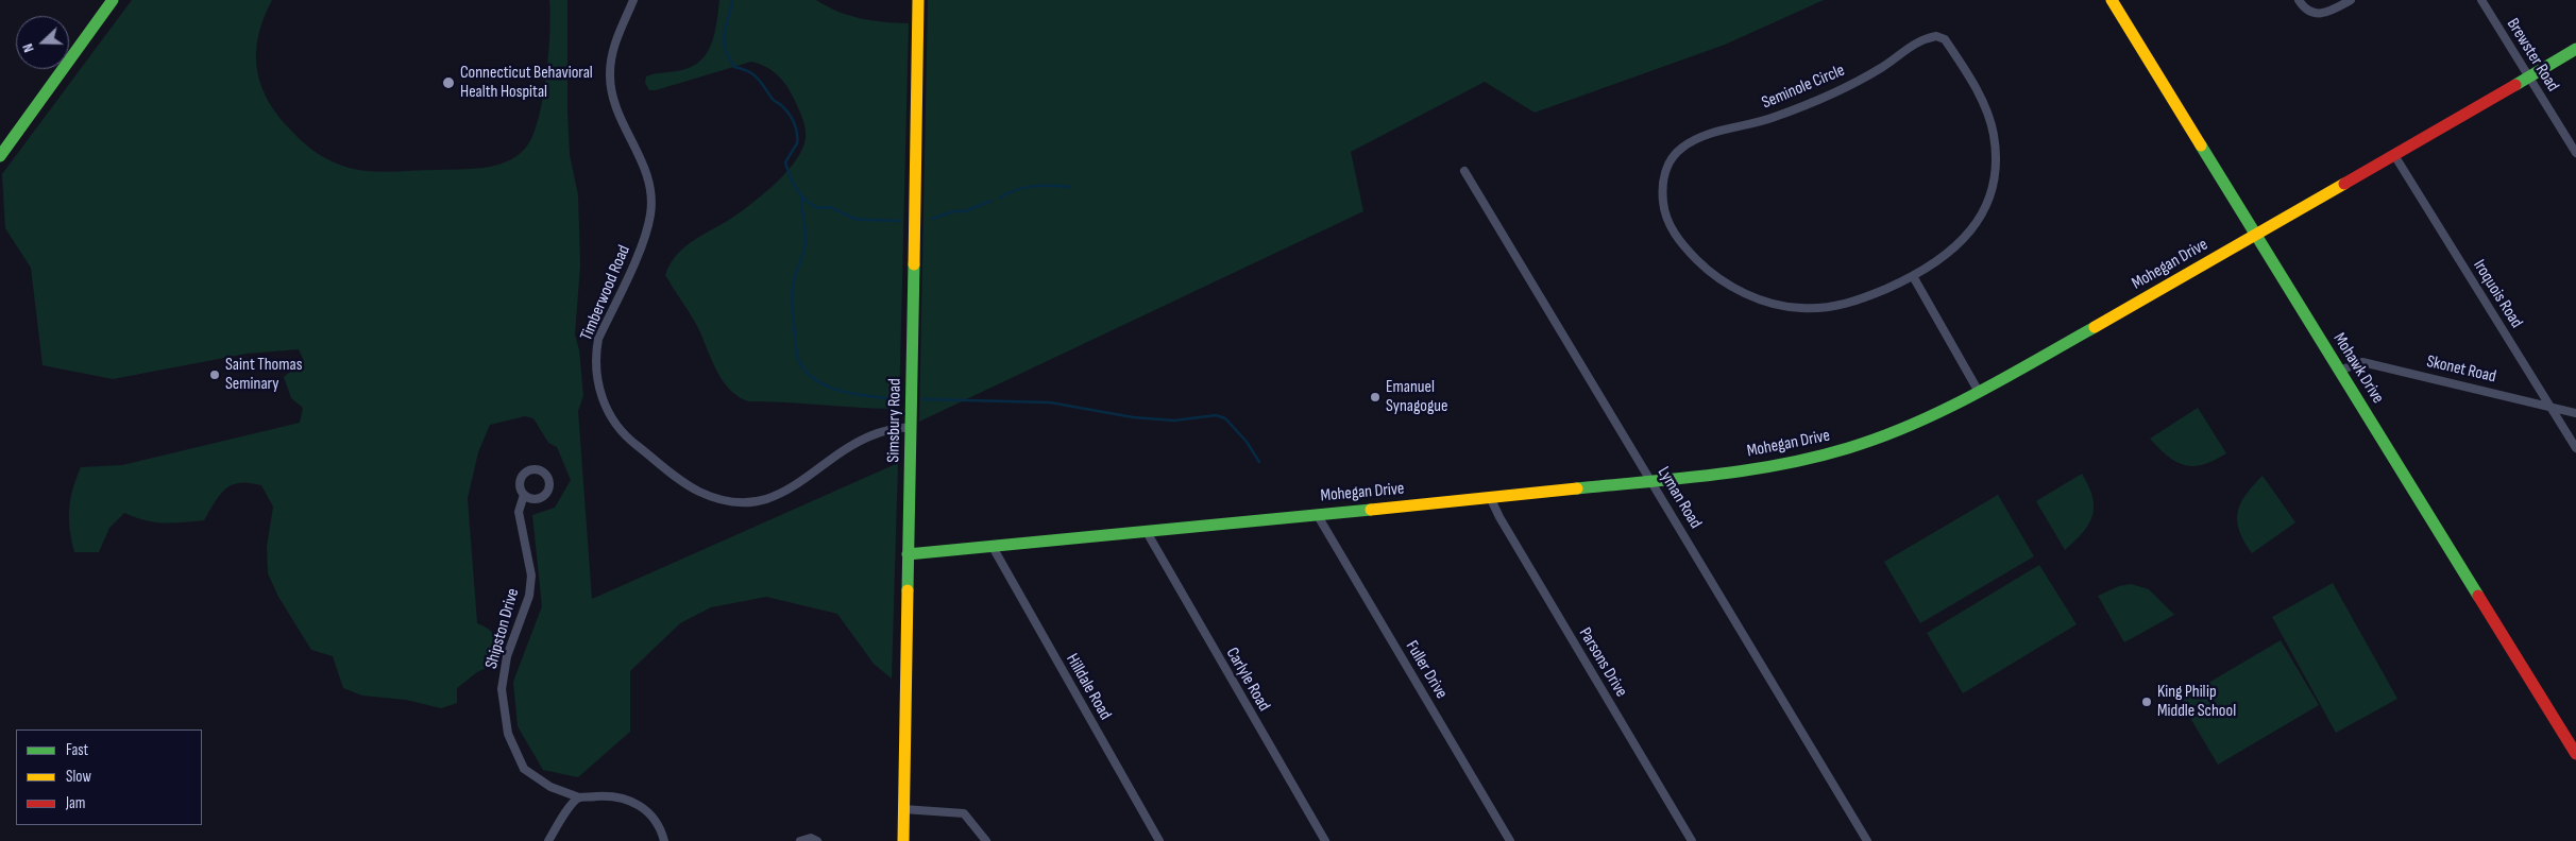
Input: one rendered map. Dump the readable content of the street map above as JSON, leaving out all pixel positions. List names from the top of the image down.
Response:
{
  "streets": {
    "street": [
      "Brewster Road",
      "Seminole Circle",
      "Mohegan Drive",
      "Timberwood Road",
      "Iroquois Road",
      "Mohawk Drive",
      "Skonet Road",
      "Simsbury Road",
      "Lyman Road",
      "Shipston Drive",
      "Parsons Drive",
      "Fuller Drive",
      "Carlyle Road",
      "Hilldale Road"
    ]
  },
  "crossings": [
    ["Brewster Road", "Mohegan Drive"],
    ["Mohegan Drive", "Iroquois Road"],
    ["Mohegan Drive", "Mohawk Drive"],
    ["Mohegan Drive", "Simsbury Road"],
    ["Mohegan Drive", "Lyman Road"],
    ["Mohegan Drive", "Parsons Drive"],
    ["Mohegan Drive", "Fuller Drive"],
    ["Mohegan Drive", "Carlyle Road"],
    ["Mohegan Drive", "Hilldale Road"],
    ["Timberwood Road", "Simsbury Road"],
    ["Iroquois Road", "Skonet Road"],
    ["Mohawk Drive", "Skonet Road"]
  ],
  "places": [
    "Connecticut Behavioral Health Hospital",
    "Saint Thomas Seminary",
    "Emanuel Synagogue",
    "King Philip Middle School"
  ],
  "legend": ["Fast", "Slow", "Jam"],
  "north": "left"
}
